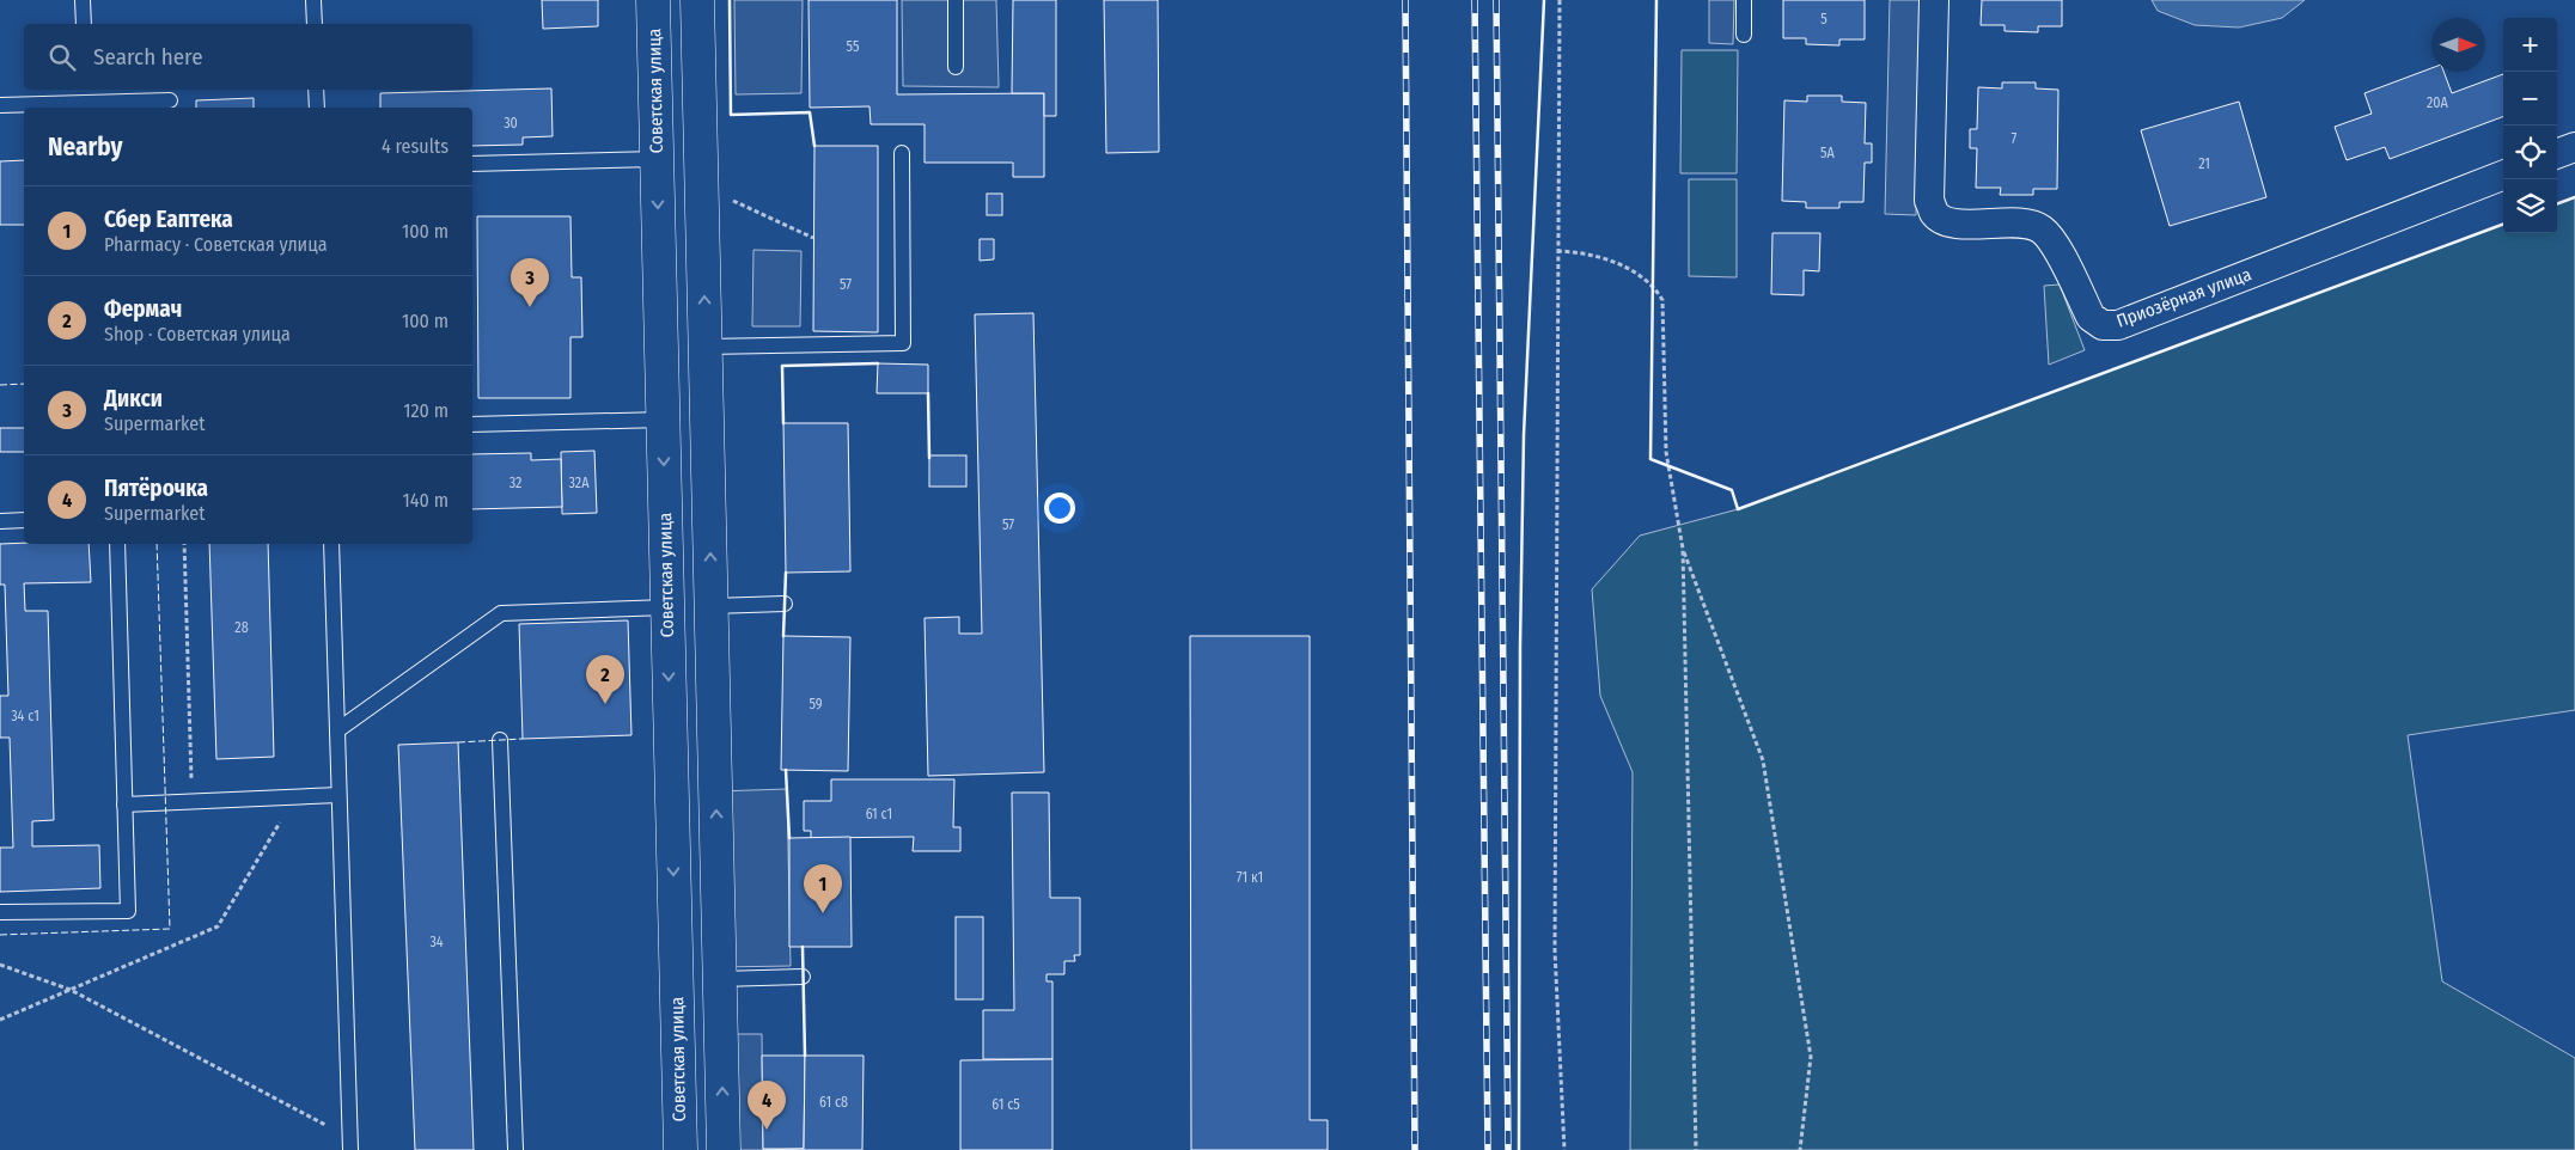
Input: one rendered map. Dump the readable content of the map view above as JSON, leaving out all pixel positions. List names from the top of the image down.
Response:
{
  "streets": {
    "main road": ["Советская улица"],
    "street": ["Приозёрная улица"]
  },
  "house_numbers": [
    "5",
    "55",
    "20А",
    "30",
    "7",
    "5А",
    "21",
    "57",
    "32",
    "32А",
    "57",
    "28",
    "59",
    "34 с1",
    "61 с1",
    "71 к1",
    "34",
    "61 с8",
    "61 с5"
  ],
  "north": "right",
  "page": {
    "map_buttons": ["+", "−"],
    "search": "Search here",
    "heading": ["Nearby", "4 results"],
    "list": [
      {
        "mark": "1",
        "name": "Сбер Еаптека",
        "note": "Pharmacy · Советская улица",
        "value": "100 m"
      },
      {
        "mark": "2",
        "name": "Фермач",
        "note": "Shop · Советская улица",
        "value": "100 m"
      },
      {
        "mark": "3",
        "name": "Дикси",
        "note": "Supermarket",
        "value": "120 m"
      },
      {
        "mark": "4",
        "name": "Пятёрочка",
        "note": "Supermarket",
        "value": "140 m"
      }
    ],
    "pins": [
      "3",
      "2",
      "1",
      "4"
    ]
  }
}
